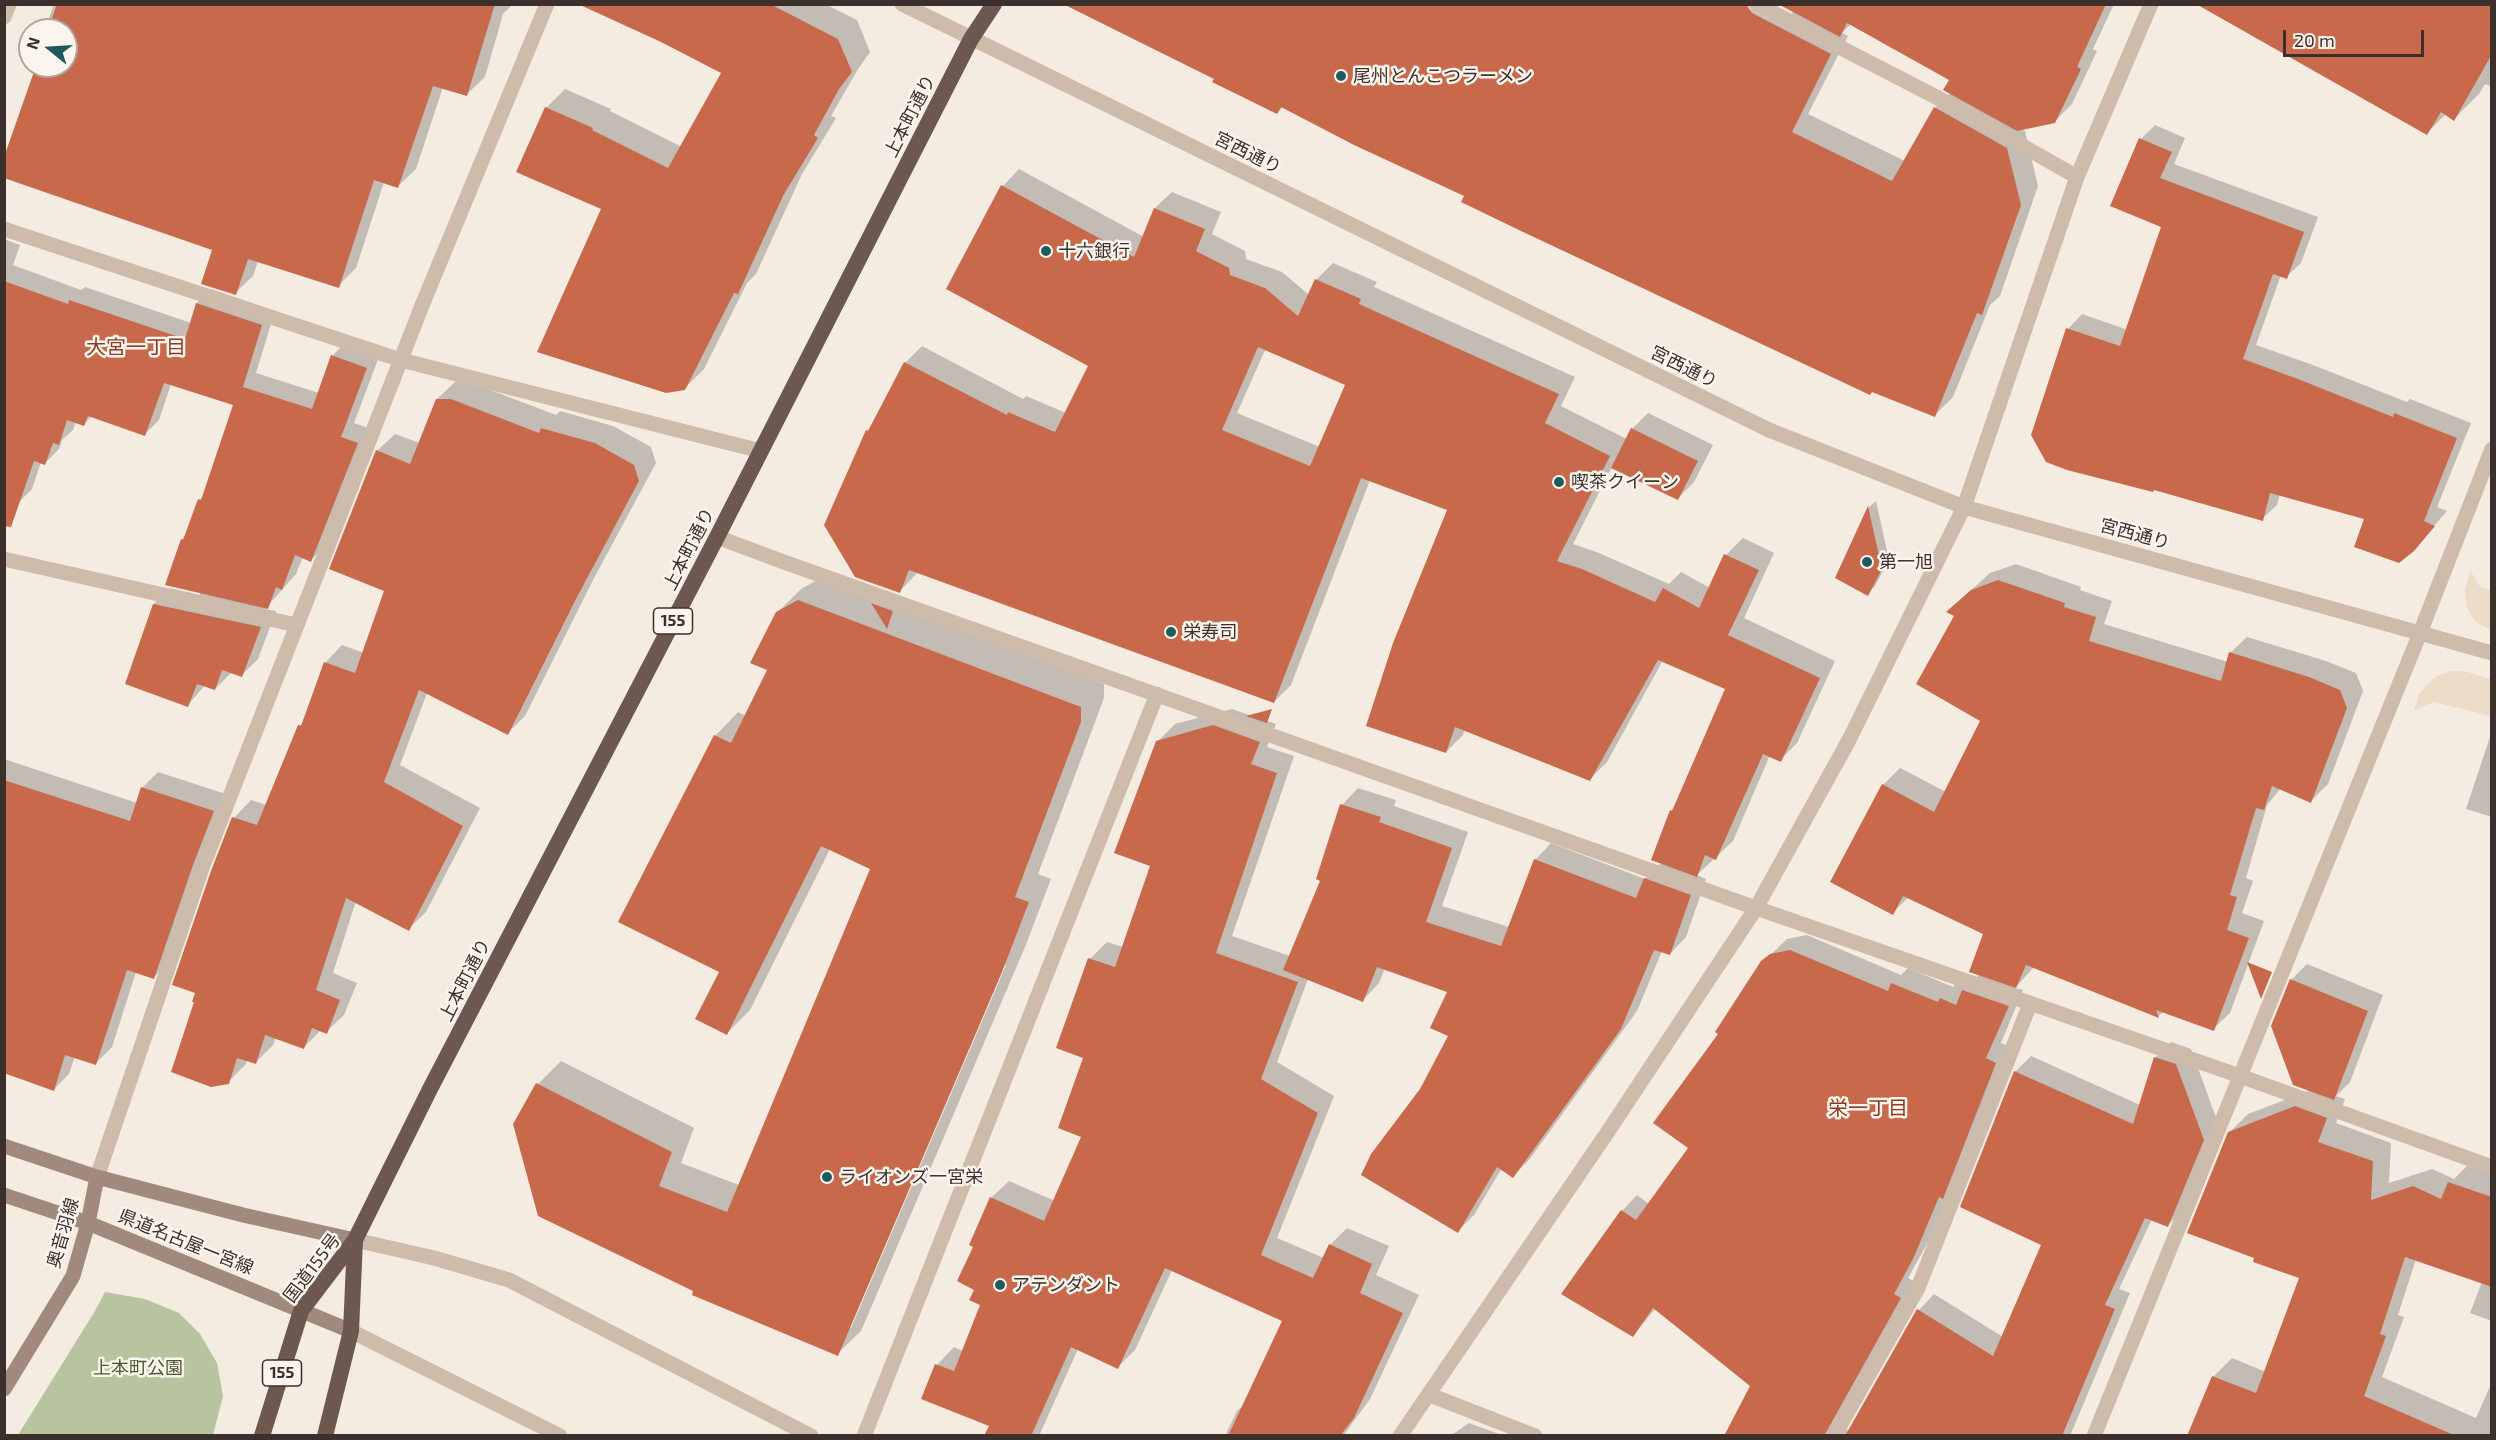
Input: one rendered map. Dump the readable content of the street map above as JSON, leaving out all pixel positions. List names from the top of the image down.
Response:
{
  "streets": {
    "highway": ["上本町通り", "155", "国道155号"],
    "main road": ["奥音羽線", "県道名古屋一宮線"],
    "street": ["宮西通り"]
  },
  "crossings": [
    ["上本町通り", "宮西通り"],
    ["上本町通り", "県道名古屋一宮線"],
    ["上本町通り", "国道155号"],
    ["奥音羽線", "県道名古屋一宮線"],
    ["県道名古屋一宮線", "国道155号"]
  ],
  "districts": ["大宮一丁目", "栄一丁目"],
  "parks": ["上本町公園"],
  "places": [
    "尾州とんこつラーメン",
    "十六銀行",
    "喫茶クイーン",
    "第一旭",
    "栄寿司",
    "ライオンズ一宮栄",
    "アテンダント"
  ],
  "scale_bar": "20 m",
  "north": "left"
}
